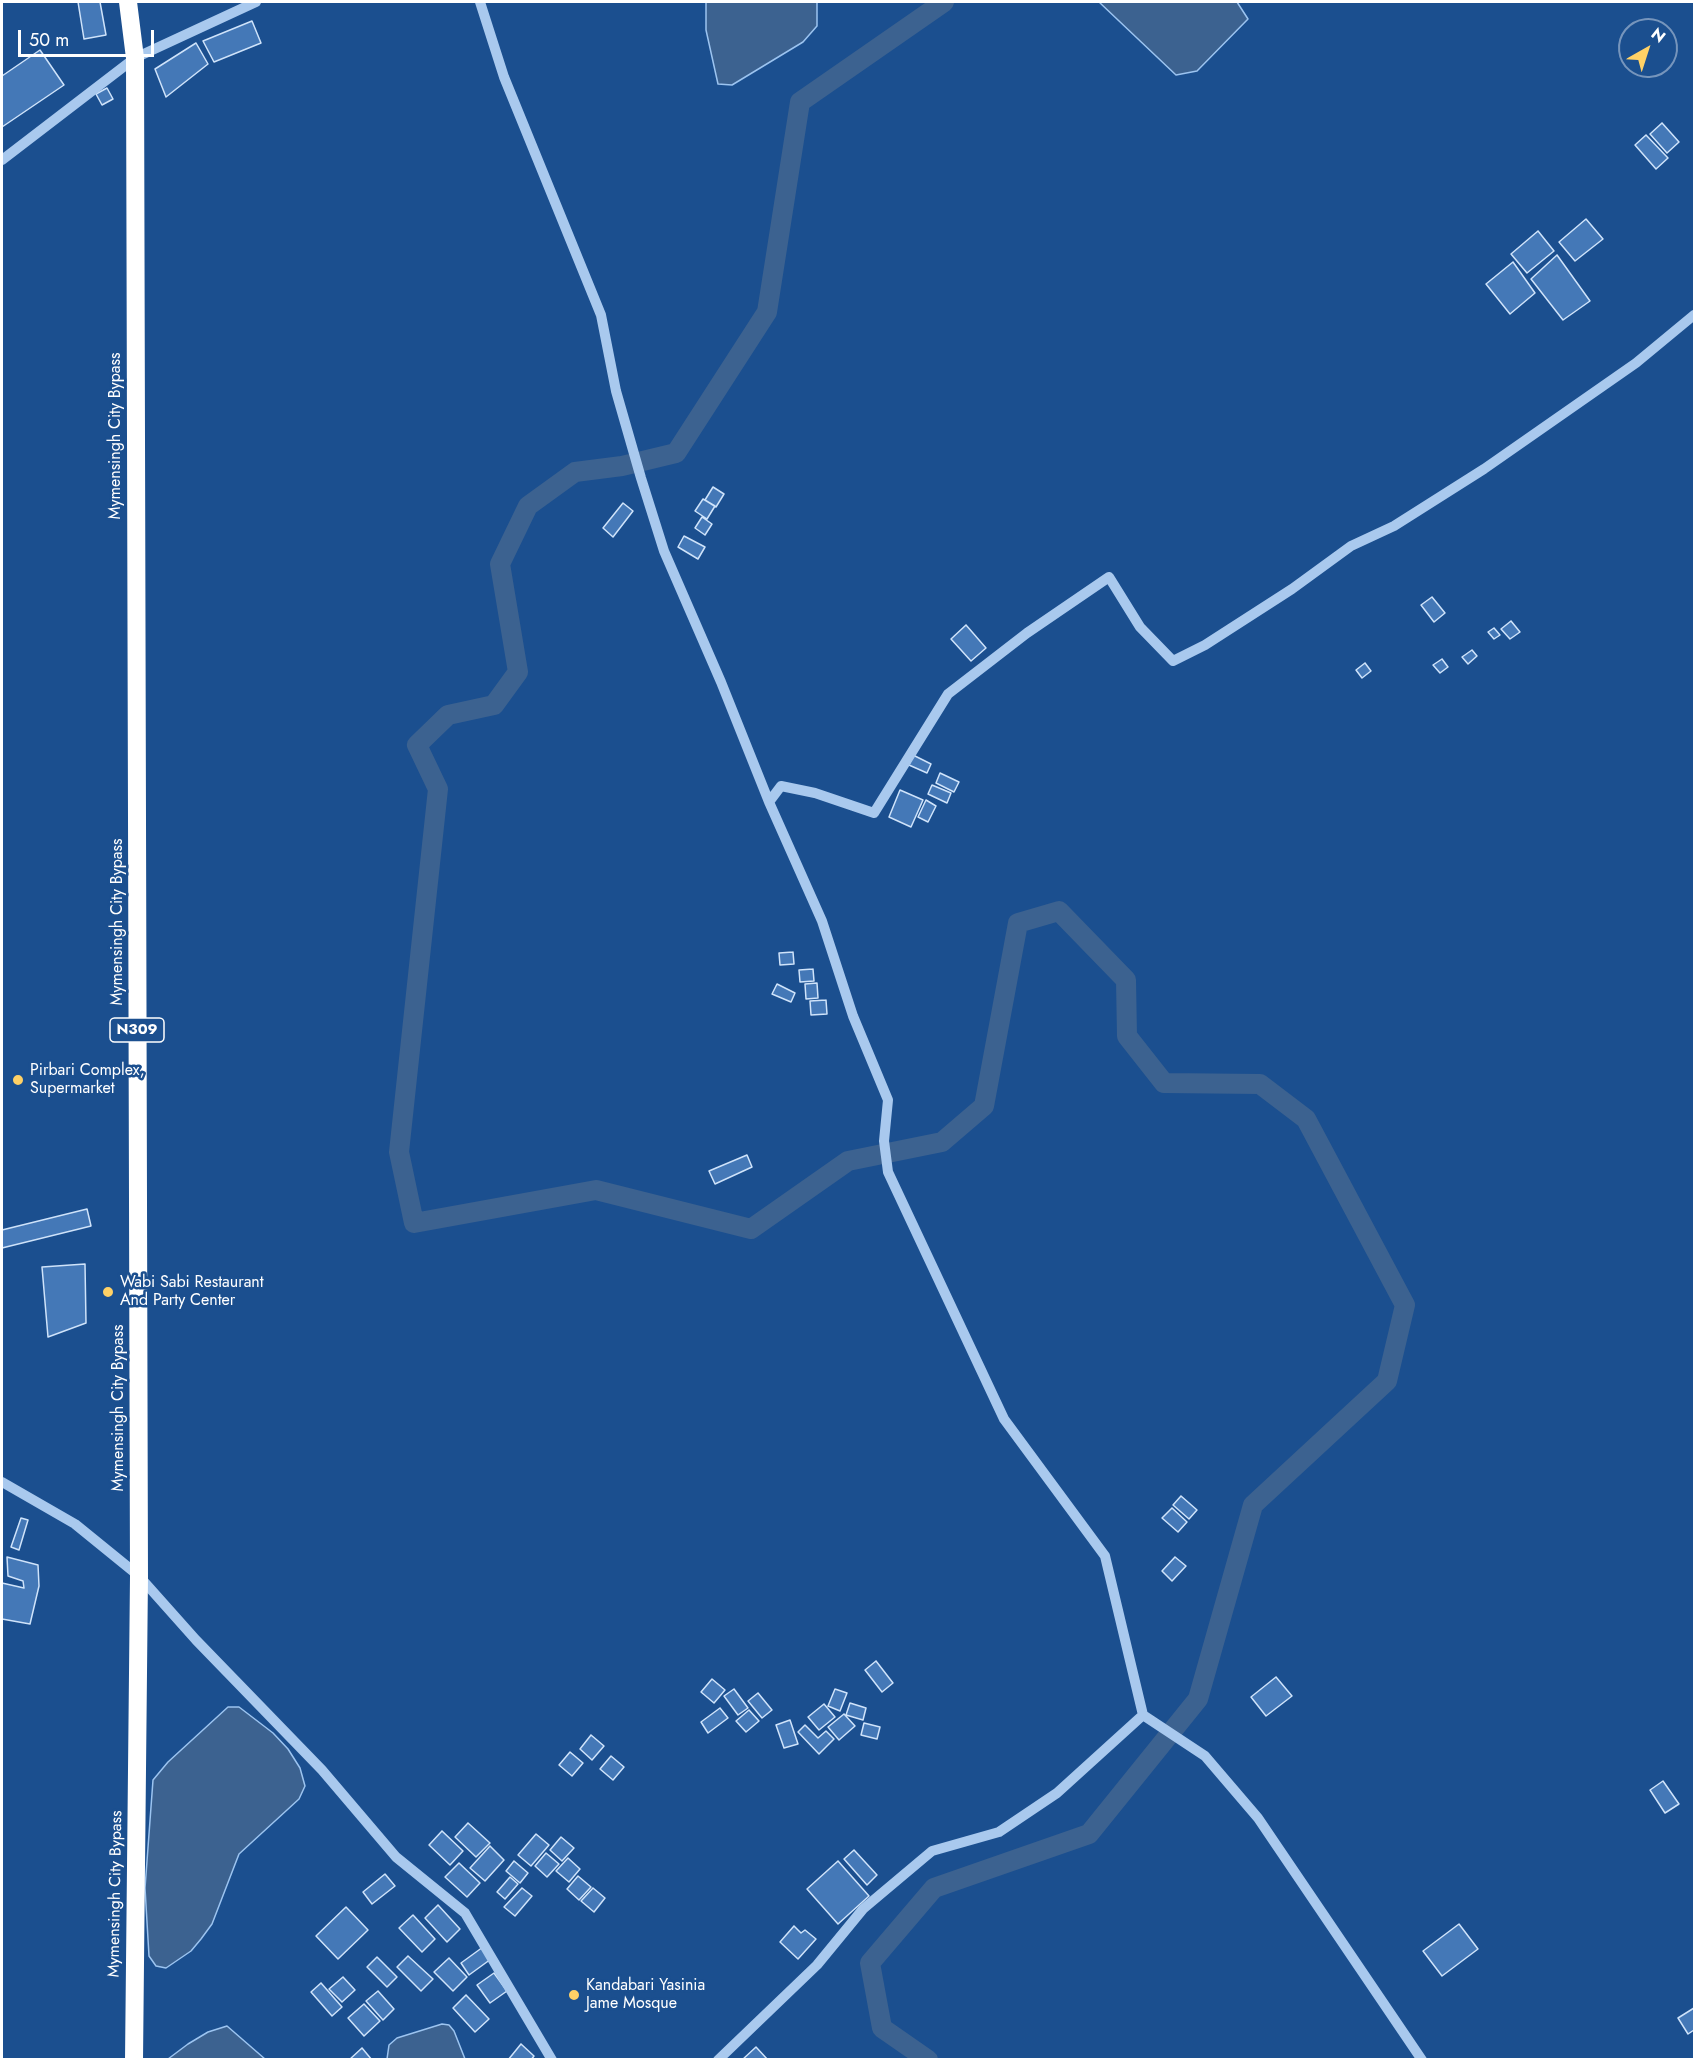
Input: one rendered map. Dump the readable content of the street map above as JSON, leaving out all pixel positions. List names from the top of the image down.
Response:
{
  "streets": {
    "highway": ["Mymensingh City Bypass", "N309"]
  },
  "places": ["Pirbari Complex, Supermarket", "Wabi Sabi Restaurant And Party Center", "Kandabari Yasinia Jame Mosque"],
  "scale_bar": "50 m",
  "north": "top right"
}
